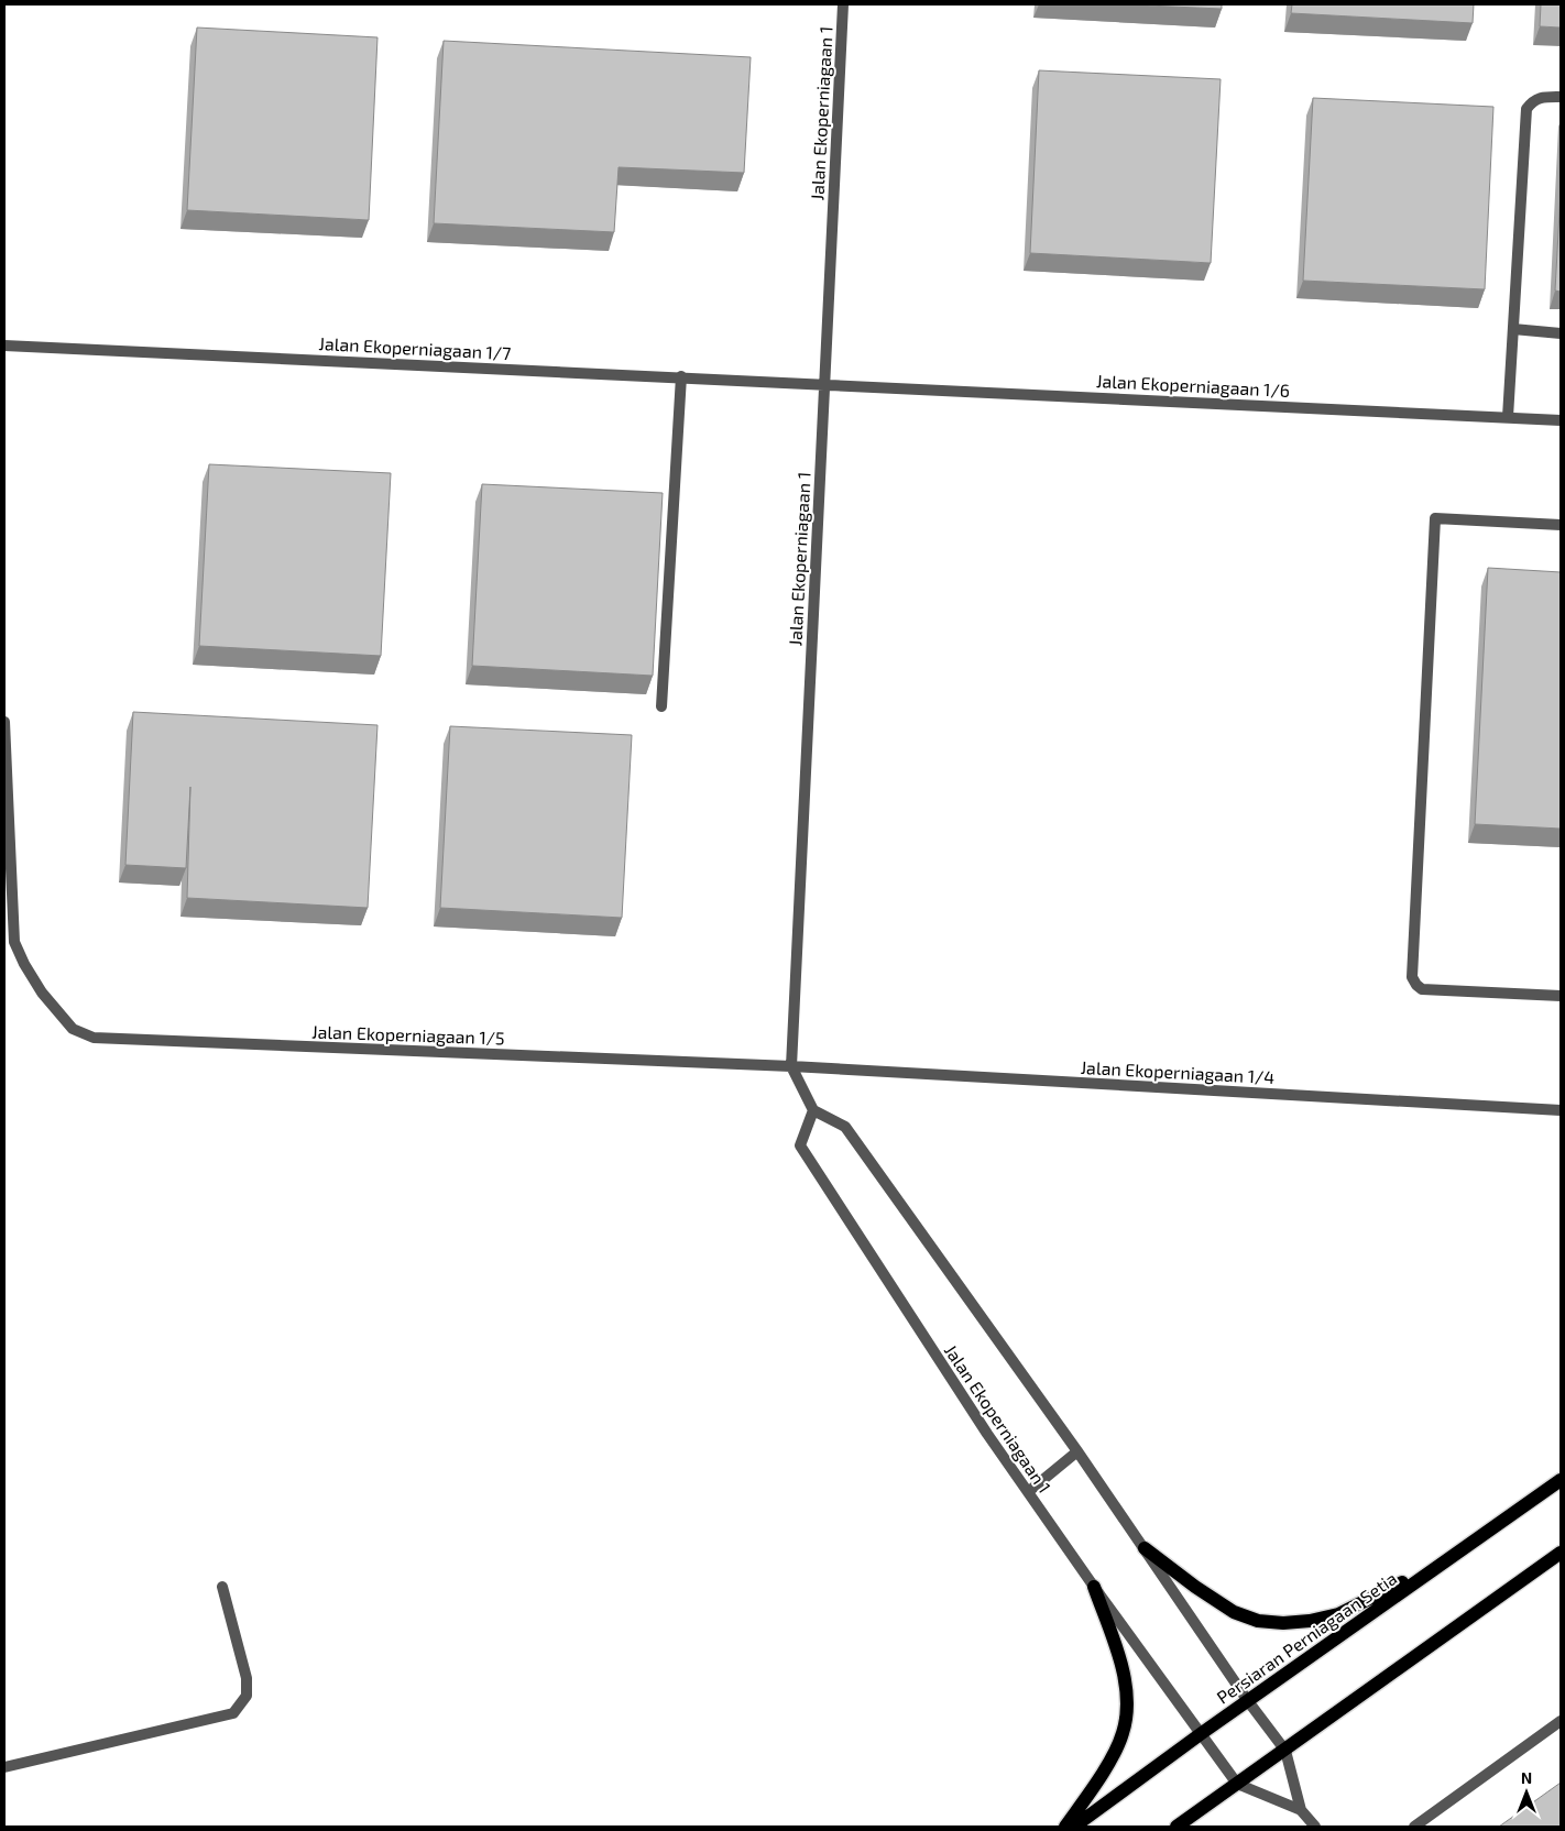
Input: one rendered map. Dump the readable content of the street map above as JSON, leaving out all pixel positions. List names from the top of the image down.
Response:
{
  "streets": {
    "main road": ["Persiaran Perniagaan Setia"],
    "street": [
      "Jalan Ekoperniagaan 1",
      "Jalan Ekoperniagaan 1/7",
      "Jalan Ekoperniagaan 1/6",
      "Jalan Ekoperniagaan 1/5",
      "Jalan Ekoperniagaan 1/4"
    ]
  },
  "crossings": [
    ["Jalan Ekoperniagaan 1", "Jalan Ekoperniagaan 1/7"],
    ["Jalan Ekoperniagaan 1", "Jalan Ekoperniagaan 1/6"],
    ["Jalan Ekoperniagaan 1", "Jalan Ekoperniagaan 1/5"],
    ["Jalan Ekoperniagaan 1", "Jalan Ekoperniagaan 1/4"],
    ["Jalan Ekoperniagaan 1", "Persiaran Perniagaan Setia"],
    ["Jalan Ekoperniagaan 1/7", "Jalan Ekoperniagaan 1/6"],
    ["Jalan Ekoperniagaan 1/5", "Jalan Ekoperniagaan 1/4"]
  ],
  "north": "top"
}
